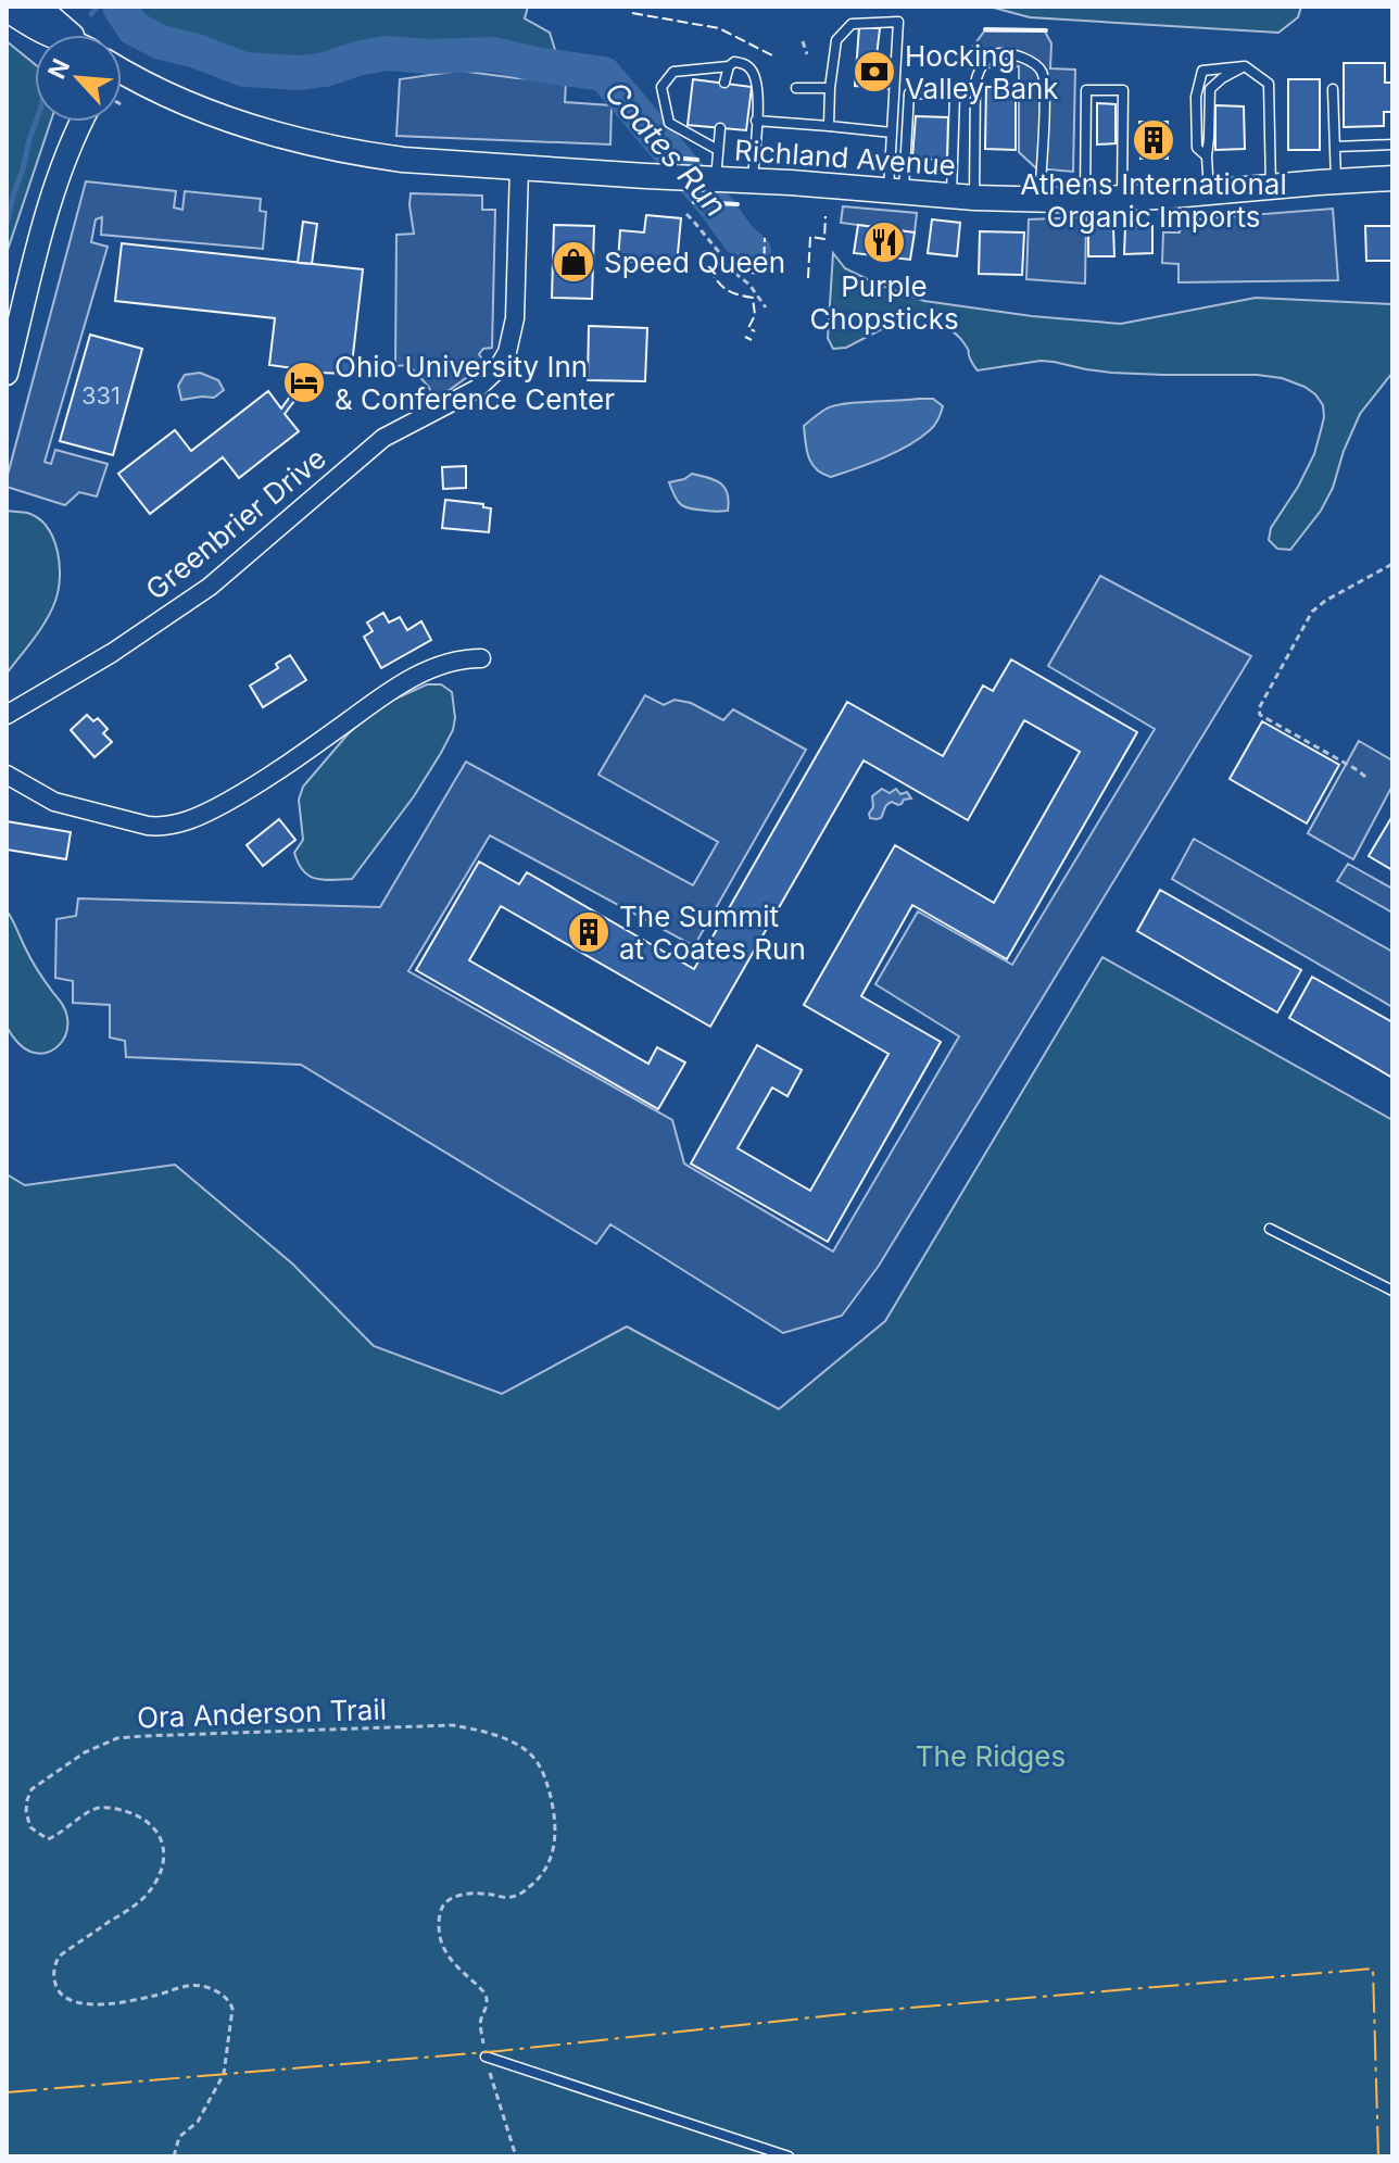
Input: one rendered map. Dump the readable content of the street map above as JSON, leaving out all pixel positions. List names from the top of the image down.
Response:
{
  "streets": {
    "main road": ["Richland Avenue"],
    "street": ["Greenbrier Drive"],
    "path": ["Ora Anderson Trail"]
  },
  "crossings": [
    ["Richland Avenue", "Greenbrier Drive"]
  ],
  "water": ["Coates Run"],
  "parks": ["The Ridges"],
  "places": {
    "bank": ["Hocking Valley Bank"],
    "building": ["Athens International Organic Imports", "The Summit at Coates Run"],
    "restaurant": ["Purple Chopsticks"],
    "shop": ["Speed Queen"],
    "hotel": ["Ohio University Inn & Conference Center"]
  },
  "house_numbers": ["331"],
  "north": "top left"
}
